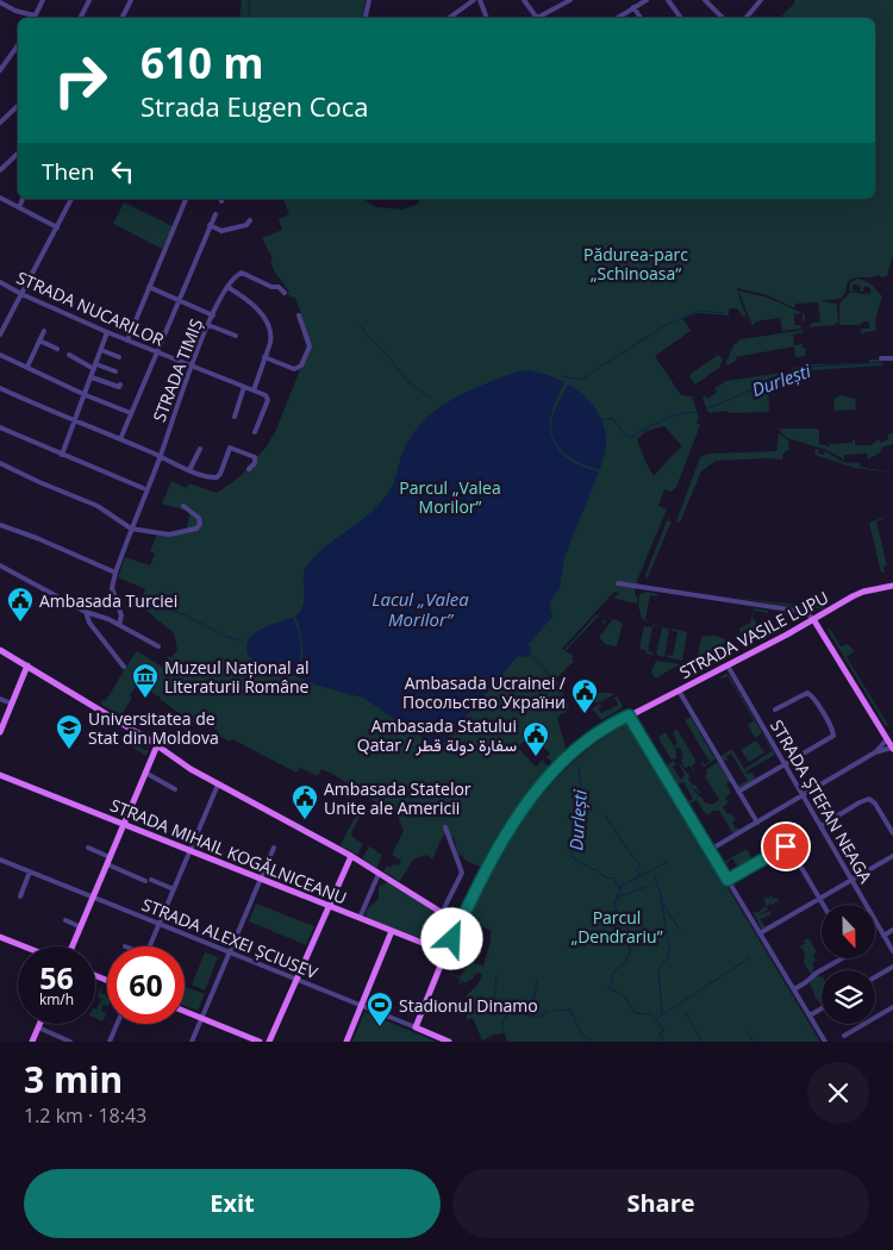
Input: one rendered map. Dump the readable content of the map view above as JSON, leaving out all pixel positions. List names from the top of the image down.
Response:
{
  "streets": {
    "main road": ["STRADA VASILE LUPU", "STRADA MIHAIL KOGĂLNICEANU", "STRADA ALEXEI ȘCIUSEV"],
    "street": ["STRADA NUCARILOR", "STRADA TIMIȘ", "STRADA ȘTEFAN NEAGA"]
  },
  "crossings": [
    ["STRADA NUCARILOR", "STRADA TIMIȘ"],
    ["STRADA VASILE LUPU", "STRADA ȘTEFAN NEAGA"],
    ["STRADA VASILE LUPU", "STRADA MIHAIL KOGĂLNICEANU"],
    ["STRADA VASILE LUPU", "STRADA ALEXEI ȘCIUSEV"]
  ],
  "water": ["Durlești", "Lacul „Valea Morilor”"],
  "parks": ["Pădurea-parc „Schinoasa“", "Parcul „Valea Morilor”", "Parcul „Dendrariu”"],
  "places": {
    "public building": [
      "Ambasada Turciei",
      "Ambasada Ucrainei / Посольство України",
      "Ambasada Statului Qatar / سفارة دولة قطر",
      "Ambasada Statelor Unite ale Americii"
    ],
    "museum": ["Muzeul Național al Literaturii Române"],
    "school or university": ["Universitatea de Stat din Moldova"],
    "sports": ["Stadionul Dinamo"]
  },
  "north": "bottom",
  "page": {
    "turn": ["610 m", "Strada Eugen Coca"],
    "then": "Then",
    "speed": "56 km/h",
    "limit": "60",
    "heading": ["3 min", "1.2 km · 18:43"],
    "buttons": ["Exit", "Share"]
  }
}
